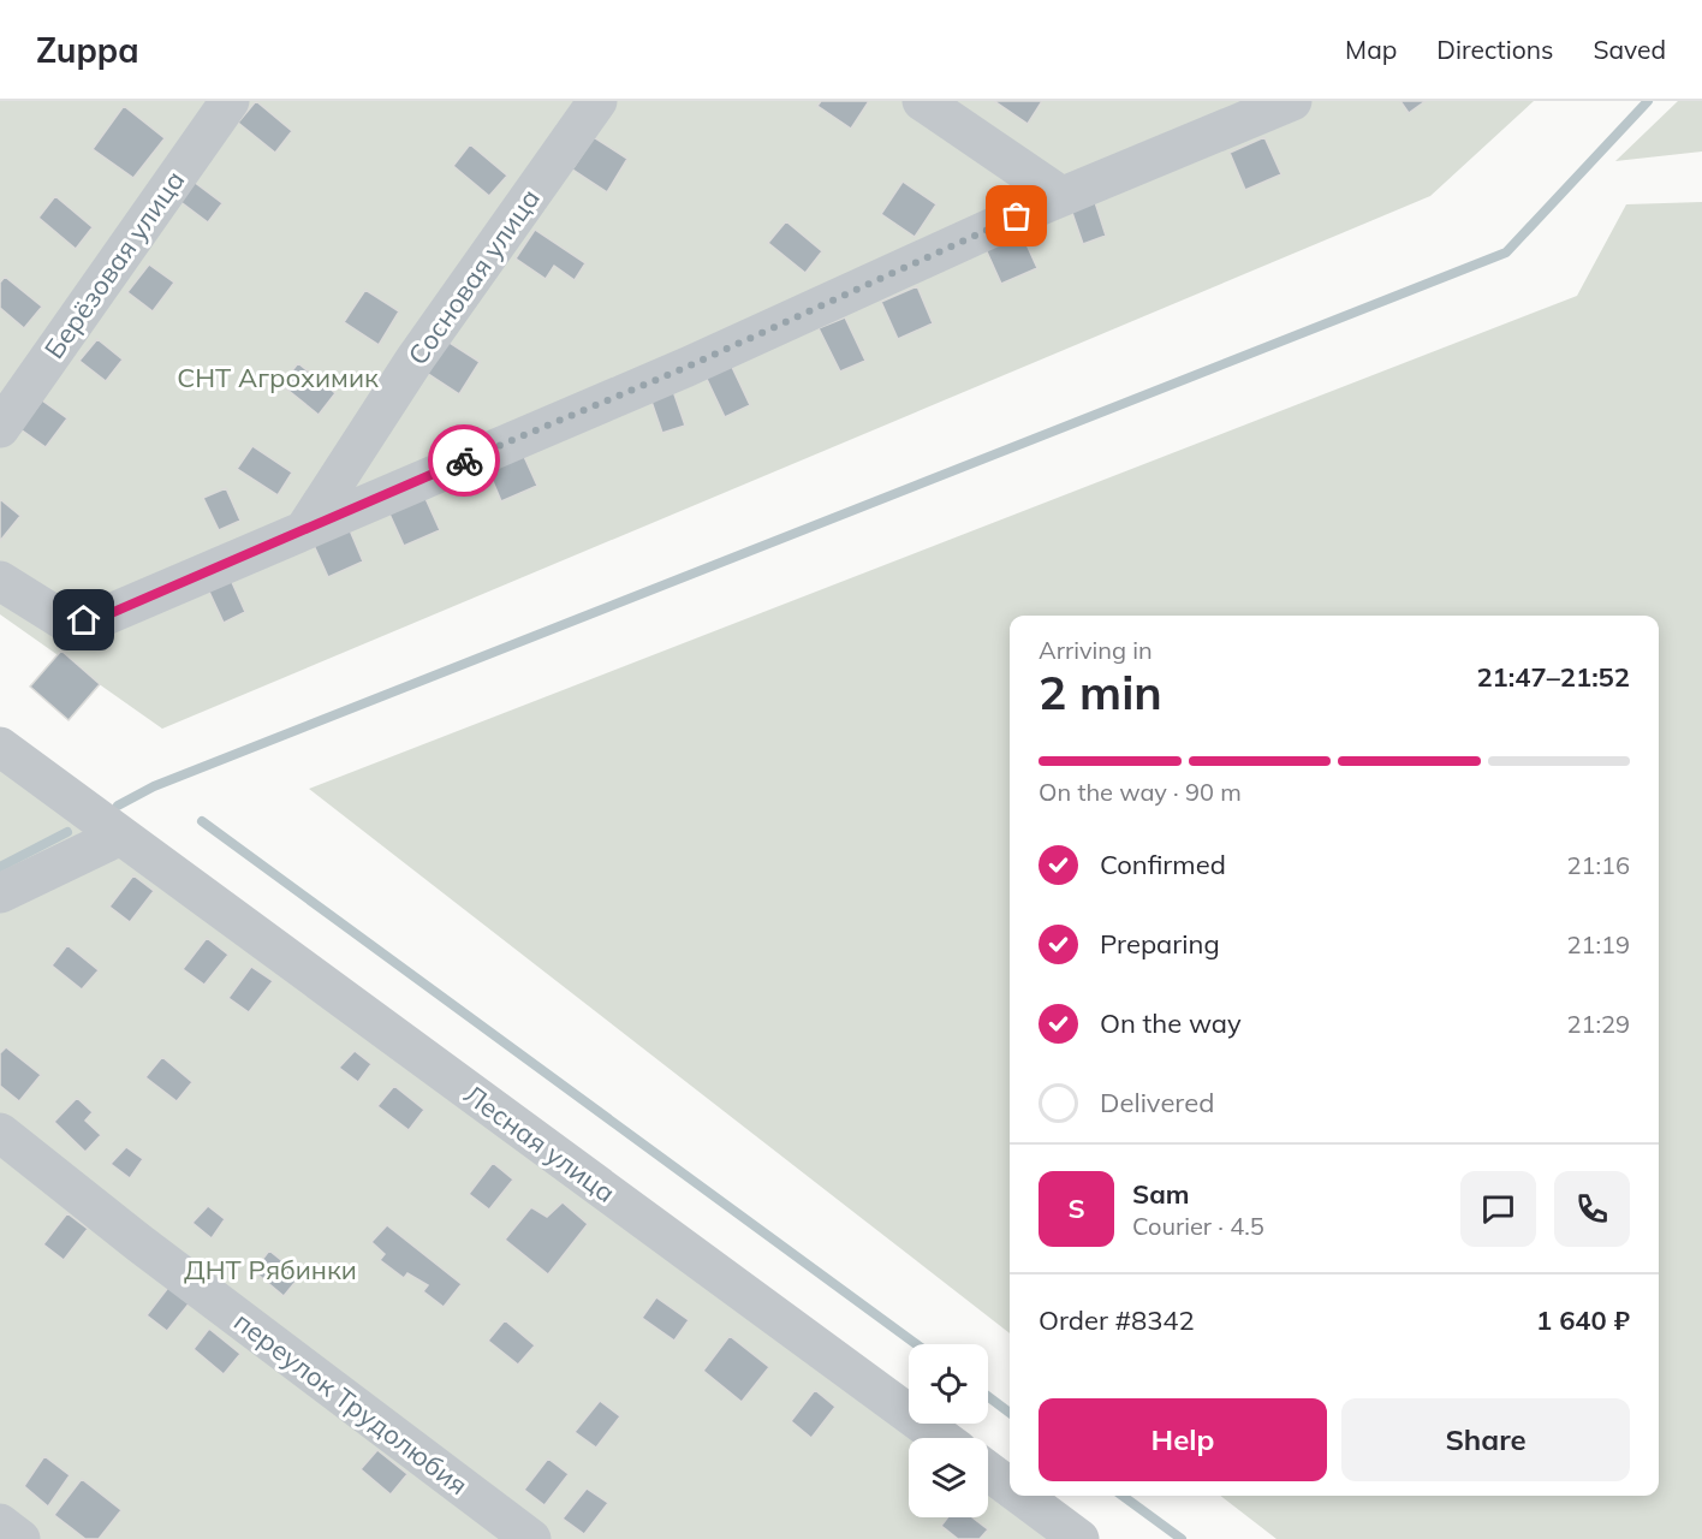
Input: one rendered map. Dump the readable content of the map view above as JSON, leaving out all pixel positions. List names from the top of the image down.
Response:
{
  "streets": {
    "street": [
      "Берёзовая улица",
      "Сосновая улица",
      "Лесная улица",
      "переулок Трудолюбия"
    ]
  },
  "parks": ["СНТ Агрохимик", "ДНТ Рябинки"],
  "page": {
    "header": "Zuppa",
    "nav": ["Map", "Directions", "Saved"],
    "heading": ["2 min", "Arriving in", "21:47–21:52"],
    "panel": [
      "Sam",
      "Courier · 4.5",
      "Order #8342",
      "1 640 ₽"
    ],
    "bar": "On the way · 90 m",
    "list": [
      ["Confirmed", "21:16"],
      ["Preparing", "21:19"],
      ["On the way", "21:29"],
      "Delivered"
    ],
    "round": "S",
    "buttons": ["Help", "Share"]
  }
}
